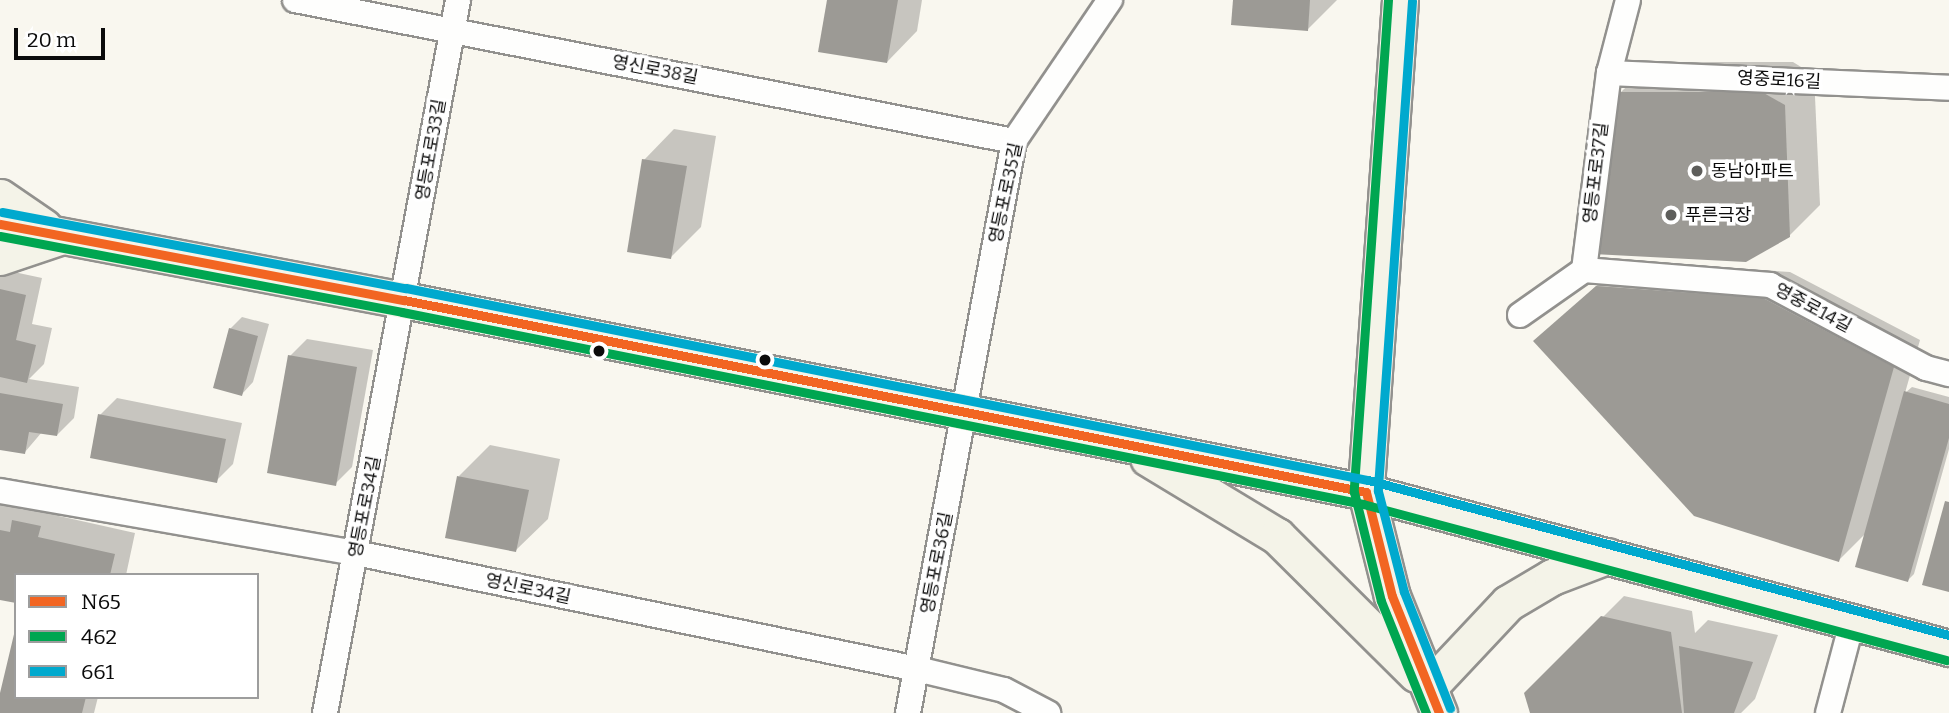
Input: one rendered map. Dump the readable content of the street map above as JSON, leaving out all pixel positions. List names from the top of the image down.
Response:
{
  "streets": {
    "street": [
      "영신로38길",
      "영중로16길",
      "영등포로33길",
      "영등포로37길",
      "영등포로35길",
      "영중로14길",
      "영등포로34길",
      "영등포로36길",
      "영신로34길"
    ]
  },
  "crossings": [
    ["영신로38길", "영등포로33길"],
    ["영신로38길", "영등포로35길"],
    ["영중로16길", "영등포로37길"],
    ["영등포로33길", "영등포로34길"],
    ["영등포로37길", "영중로14길"],
    ["영등포로35길", "영등포로36길"],
    ["영등포로34길", "영신로34길"],
    ["영등포로36길", "영신로34길"]
  ],
  "places": ["동남아파트", "푸른극장"],
  "lines": ["transit line 462", "transit line 661", "transit line N65"],
  "legend": ["N65", "462", "661"],
  "scale_bar": "20 m"
}
